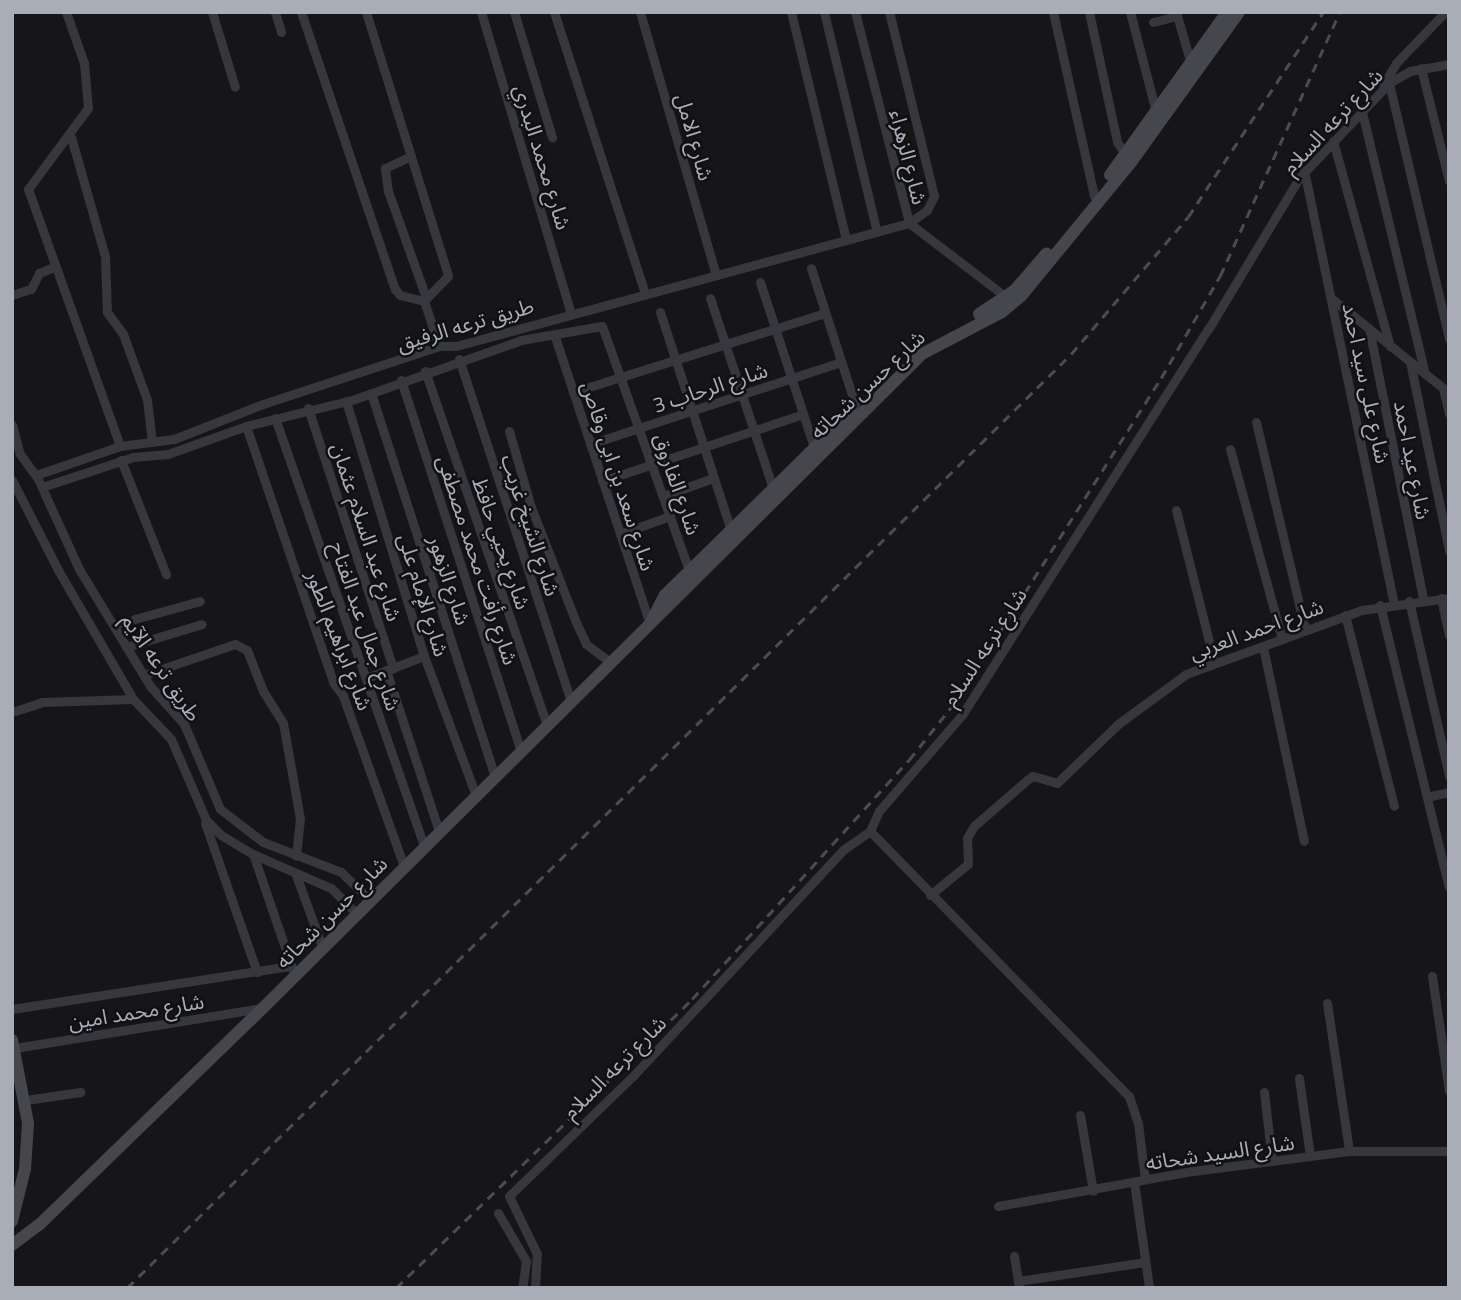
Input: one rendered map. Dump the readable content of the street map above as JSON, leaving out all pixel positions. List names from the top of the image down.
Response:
{
  "streets": {
    "main road": ["شارع حسن شحاته"],
    "street": [
      "شارع ترعه السلام",
      "شارع الامل",
      "شارع محمد البدري",
      "شارع الزهراء",
      "طريق ترعه الرفيق",
      "شارع على سيد احمد",
      "شارع الرحاب 3",
      "شارع عيد احمد",
      "شارع سعد بن ابى وقاص",
      "شارع الفاروق",
      "شارع الشيخ غريب",
      "شارع عبد السلام عثمان",
      "شارع يحيي حافظ",
      "شارع رأفت محمد مصطفى",
      "شارع الزهور",
      "شارع الإمام على",
      "شارع جمال عبد الفتاح",
      "شارع احمد العربي",
      "شارع ابراهيم الطور",
      "طريق ترعه الآيم",
      "شارع محمد امين",
      "شارع السيد شحاته"
    ]
  },
  "crossings": [
    ["شارع ترعه السلام", "شارع على سيد احمد"],
    ["شارع الامل", "طريق ترعه الرفيق"],
    ["شارع محمد البدري", "طريق ترعه الرفيق"],
    ["شارع الزهراء", "طريق ترعه الرفيق"],
    ["شارع الزهراء", "شارع حسن شحاته"],
    ["طريق ترعه الرفيق", "شارع سعد بن ابى وقاص"],
    ["طريق ترعه الرفيق", "شارع الفاروق"],
    ["طريق ترعه الرفيق", "شارع الشيخ غريب"],
    ["طريق ترعه الرفيق", "شارع عبد السلام عثمان"],
    ["طريق ترعه الرفيق", "شارع يحيي حافظ"],
    ["طريق ترعه الرفيق", "شارع رأفت محمد مصطفى"],
    ["طريق ترعه الرفيق", "شارع الزهور"],
    ["طريق ترعه الرفيق", "شارع الإمام على"],
    ["طريق ترعه الرفيق", "شارع جمال عبد الفتاح"],
    ["طريق ترعه الرفيق", "شارع ابراهيم الطور"],
    ["طريق ترعه الرفيق", "طريق ترعه الآيم"],
    ["شارع على سيد احمد", "شارع احمد العربي"],
    ["شارع حسن شحاته", "شارع سعد بن ابى وقاص"],
    ["شارع حسن شحاته", "شارع الفاروق"],
    ["شارع حسن شحاته", "شارع الشيخ غريب"],
    ["شارع حسن شحاته", "شارع عبد السلام عثمان"],
    ["شارع حسن شحاته", "شارع يحيي حافظ"],
    ["شارع حسن شحاته", "شارع رأفت محمد مصطفى"],
    ["شارع حسن شحاته", "شارع الزهور"],
    ["شارع حسن شحاته", "شارع الإمام على"],
    ["شارع حسن شحاته", "شارع جمال عبد الفتاح"],
    ["شارع حسن شحاته", "شارع ابراهيم الطور"],
    ["شارع حسن شحاته", "طريق ترعه الآيم"],
    ["شارع حسن شحاته", "شارع محمد امين"],
    ["شارع الرحاب 3", "شارع سعد بن ابى وقاص"],
    ["شارع الرحاب 3", "شارع الفاروق"],
    ["شارع عيد احمد", "شارع احمد العربي"]
  ]
}
